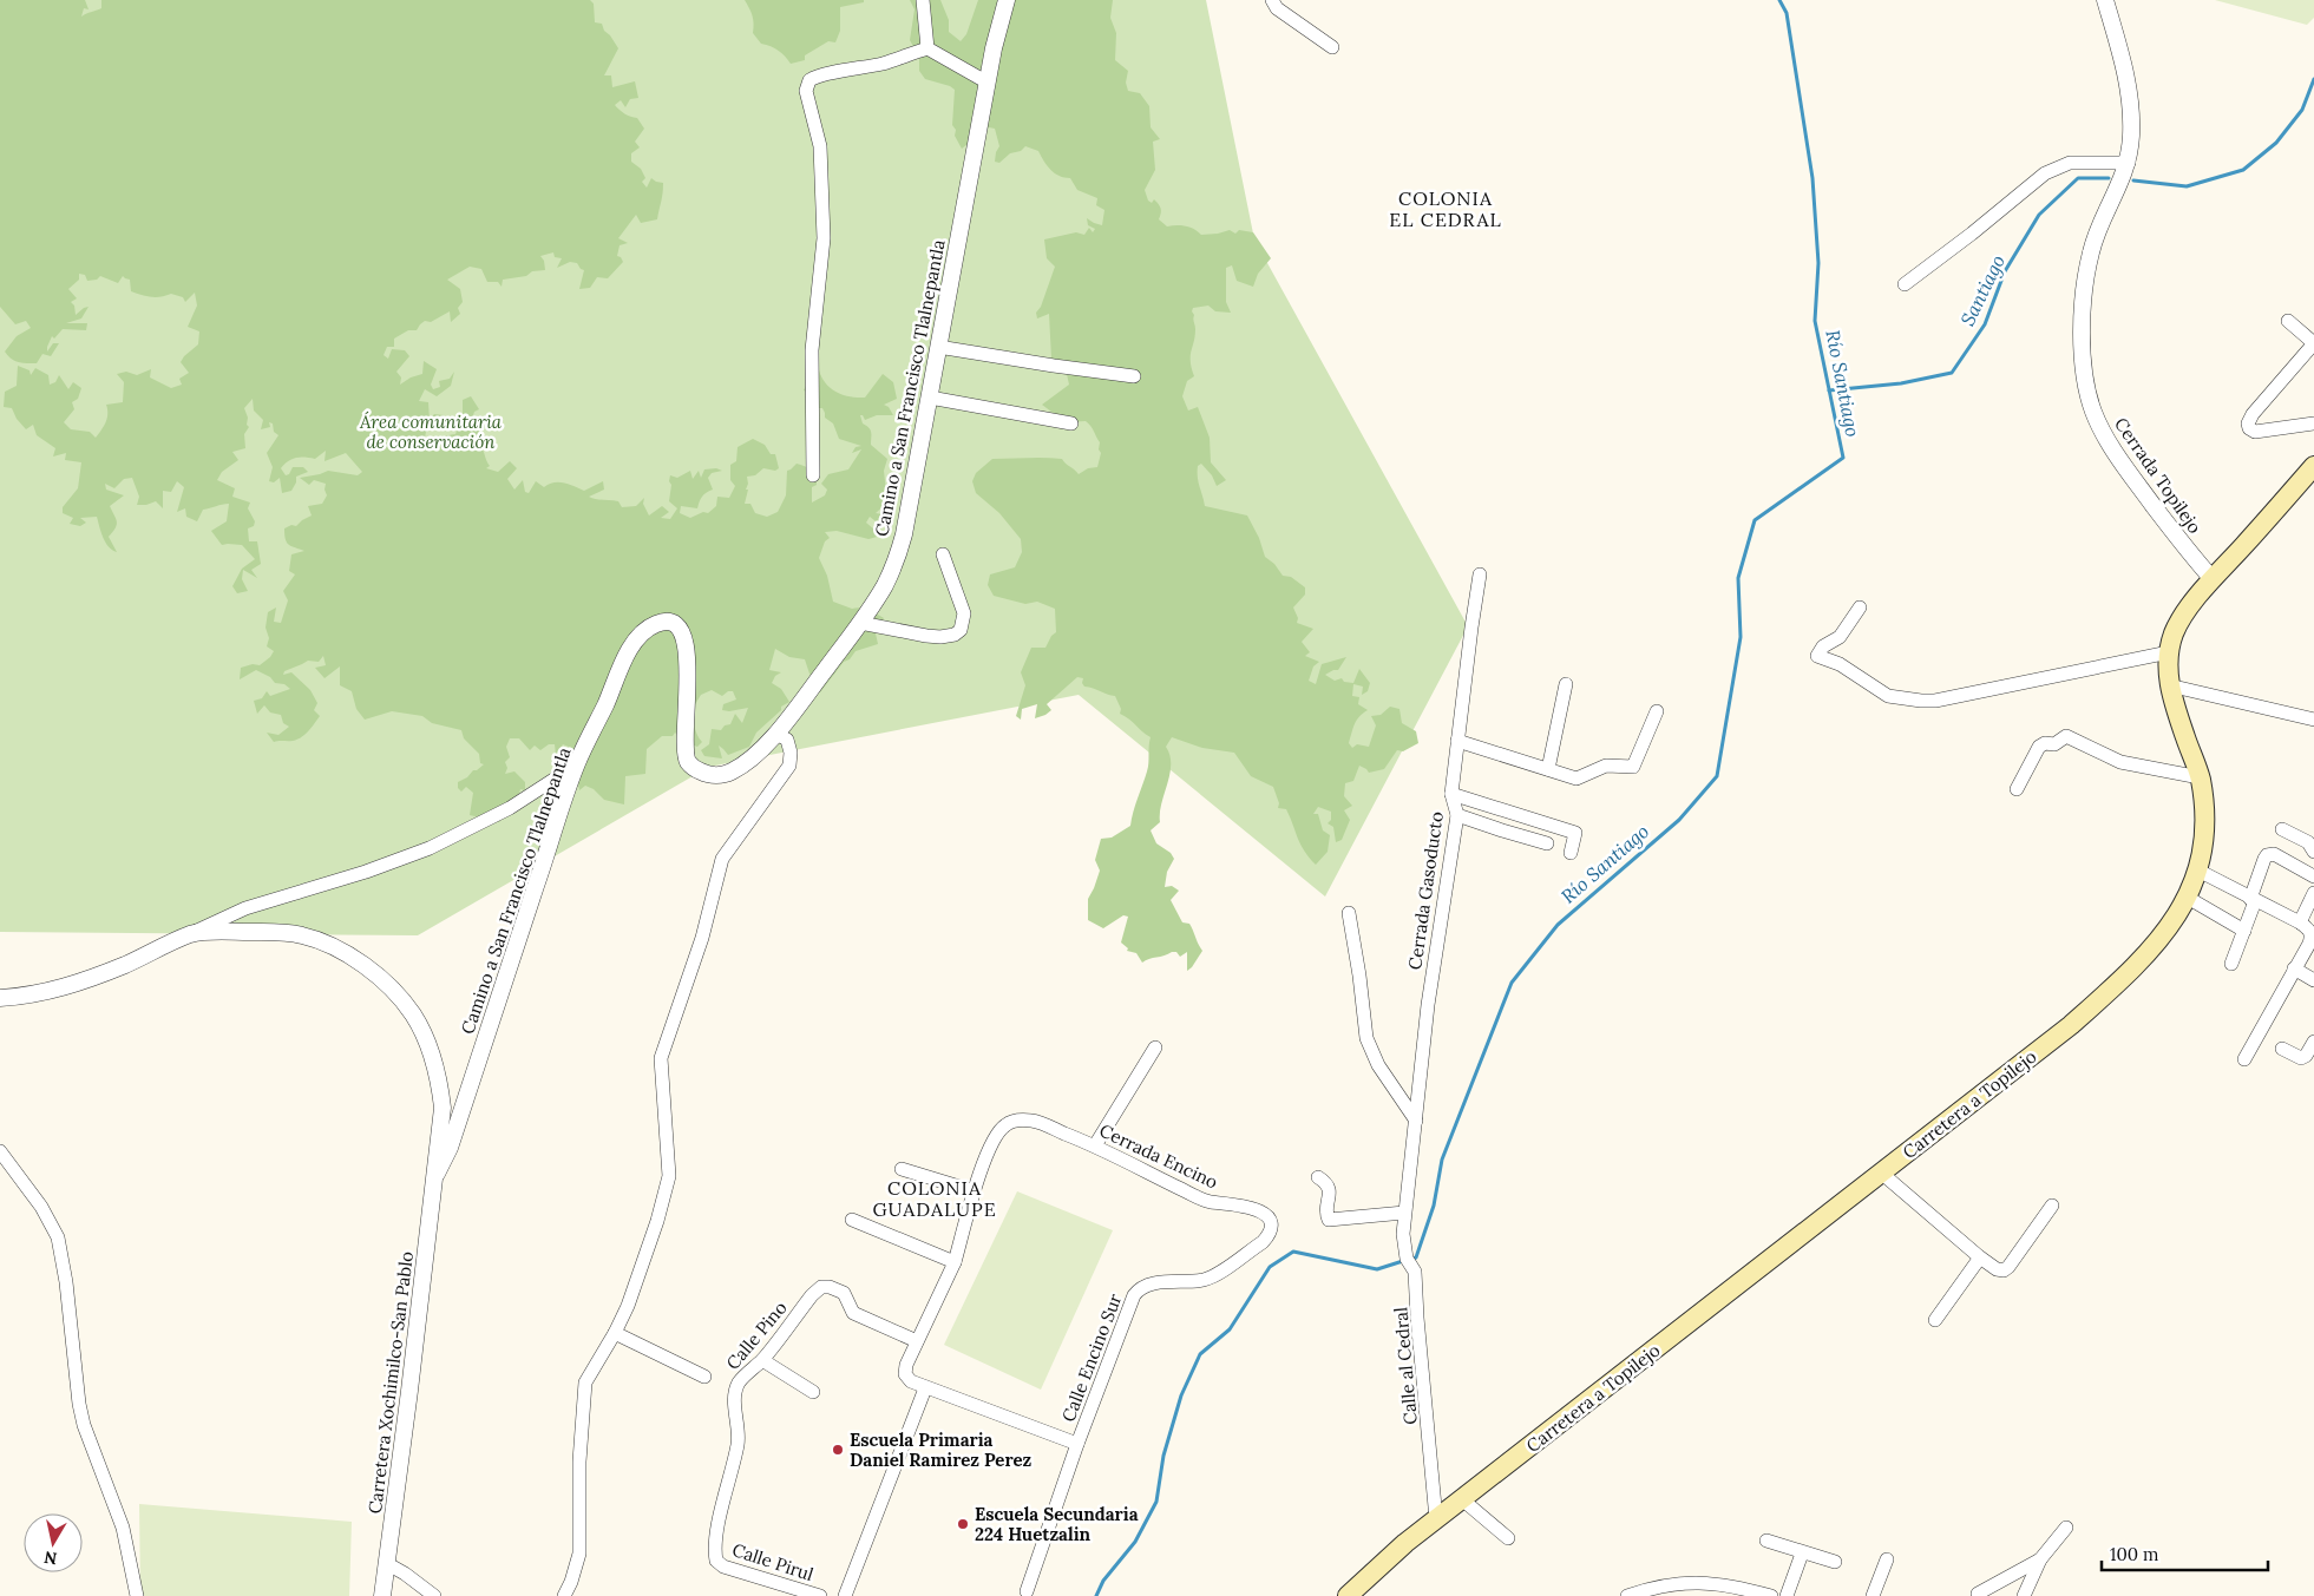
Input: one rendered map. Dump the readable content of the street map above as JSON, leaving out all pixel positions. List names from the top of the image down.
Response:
{
  "streets": {
    "main road": ["Carretera a Topilejo"],
    "street": [
      "Camino a San Francisco Tlalnepantla",
      "Cerrada Topilejo",
      "Cerrada Gasoducto",
      "Cerrada Encino",
      "Calle Pino",
      "Calle Encino Sur",
      "Calle al Cedral",
      "Carretera Xochimilco-San Pablo",
      "Calle Pirul"
    ]
  },
  "crossings": [
    ["Camino a San Francisco Tlalnepantla", "Carretera Xochimilco-San Pablo"],
    ["Cerrada Topilejo", "Carretera a Topilejo"],
    ["Cerrada Gasoducto", "Calle al Cedral"],
    ["Carretera a Topilejo", "Calle al Cedral"],
    ["Cerrada Encino", "Calle Encino Sur"],
    ["Calle Pino", "Calle Pirul"]
  ],
  "districts": ["COLONIA EL CEDRAL", "COLONIA GUADALUPE"],
  "water": ["Santiago", "Río Santiago"],
  "parks": ["Área comunitaria de conservación"],
  "places": ["Escuela Primaria Daniel Ramirez Perez", "Escuela Secundaria 224 Huetzalin"],
  "scale_bar": "100 m",
  "north": "bottom"
}
